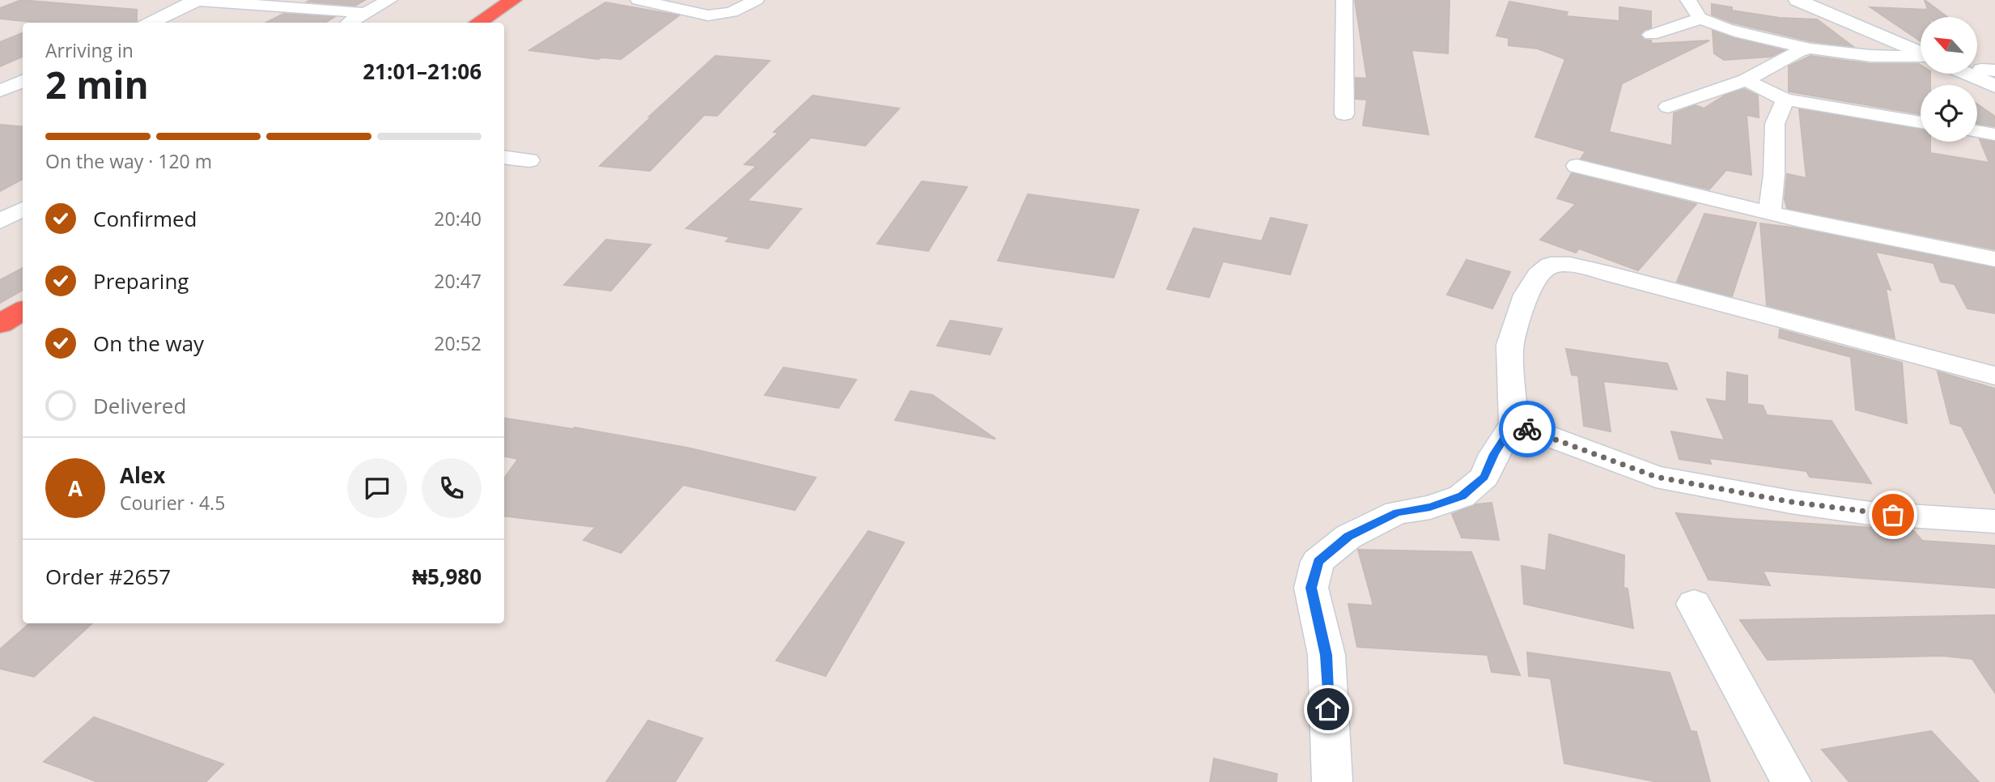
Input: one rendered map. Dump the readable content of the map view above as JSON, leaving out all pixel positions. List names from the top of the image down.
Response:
{
  "north": "top left",
  "page": {
    "heading": ["2 min", "Arriving in", "21:01–21:06"],
    "panel": [
      "Alex",
      "Courier · 4.5",
      "Order #2657",
      "₦5,980"
    ],
    "bar": "On the way · 120 m",
    "list": [
      ["Confirmed", "20:40"],
      ["Preparing", "20:47"],
      ["On the way", "20:52"],
      "Delivered"
    ],
    "round": "A"
  }
}
